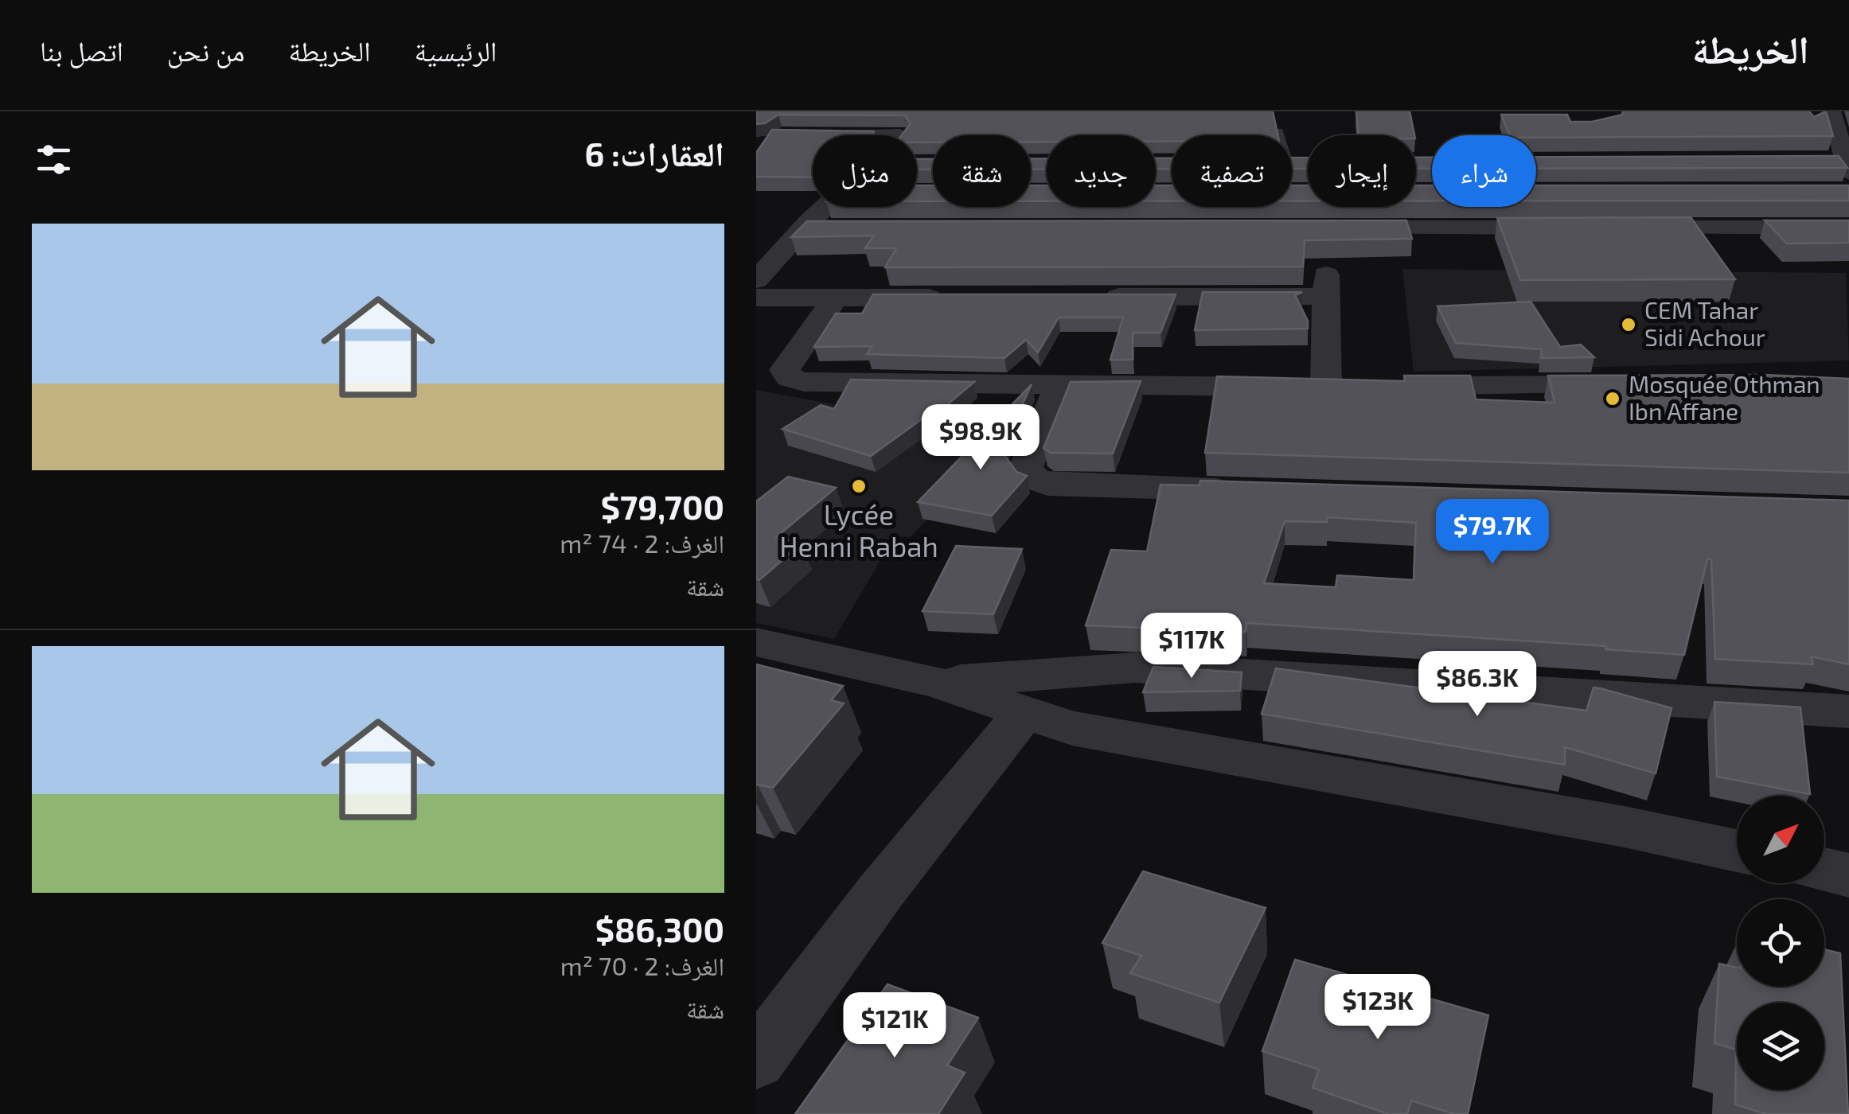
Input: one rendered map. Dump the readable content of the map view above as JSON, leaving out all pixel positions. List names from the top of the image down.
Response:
{
  "places": ["CEM Tahar Sidi Achour", "Mosquée Othman Ibn Affane", "Lycée Henni Rabah"],
  "north": "top right",
  "page": {
    "header": "الخريطة",
    "nav": [
      "الرئيسية",
      "الخريطة",
      "من نحن",
      "اتصل بنا"
    ],
    "heading": "العقارات: 6",
    "chip": [
      "شراء",
      "إيجار",
      "تصفية",
      "جديد",
      "شقة",
      "منزل"
    ],
    "list": [
      {
        "name": "$79,700",
        "note": "الغرف: 2 · 74 m² · شقة"
      },
      {
        "name": "$86,300",
        "note": "الغرف: 2 · 70 m² · شقة"
      }
    ],
    "price": [
      "$98.9K",
      "$79.7K",
      "$117K",
      "$86.3K",
      "$123K",
      "$121K"
    ]
  }
}
